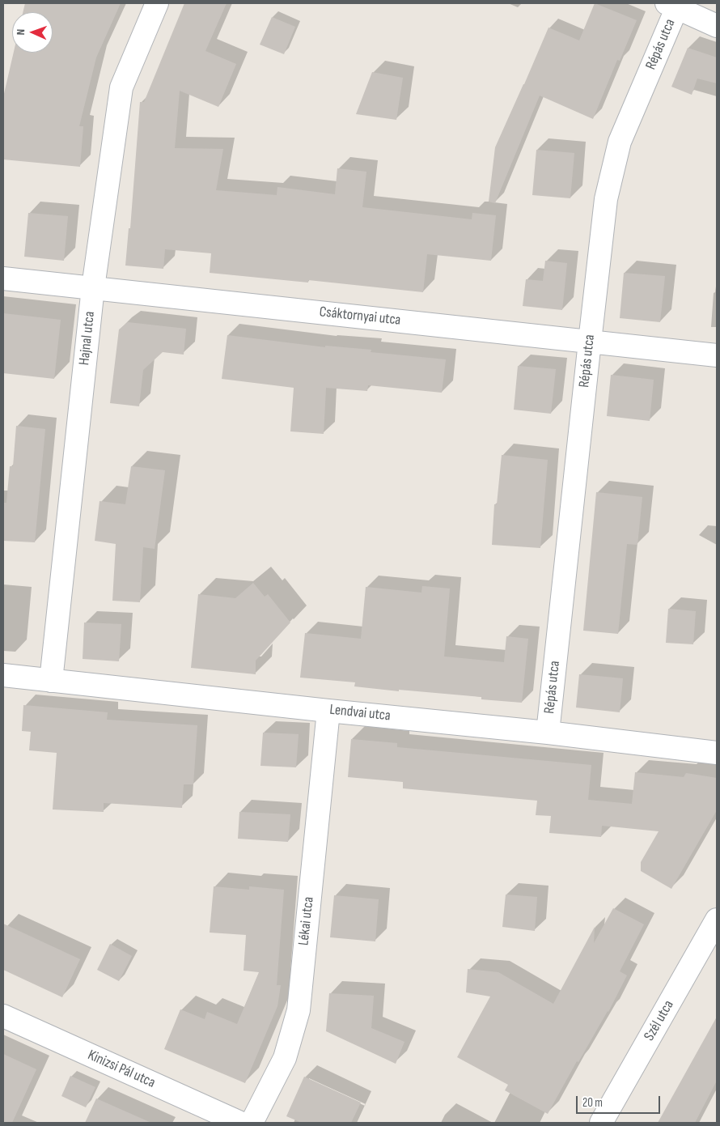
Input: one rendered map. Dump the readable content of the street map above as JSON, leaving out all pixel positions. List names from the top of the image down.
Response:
{
  "streets": {
    "street": [
      "Répás utca",
      "Csáktornyai utca",
      "Hajnal utca",
      "Lendvai utca",
      "Lékai utca",
      "Szél utca",
      "Kinizsi Pál utca"
    ]
  },
  "crossings": [
    ["Répás utca", "Csáktornyai utca"],
    ["Répás utca", "Lendvai utca"],
    ["Csáktornyai utca", "Hajnal utca"],
    ["Hajnal utca", "Lendvai utca"],
    ["Lendvai utca", "Lékai utca"]
  ],
  "scale_bar": "20 m",
  "north": "left"
}
